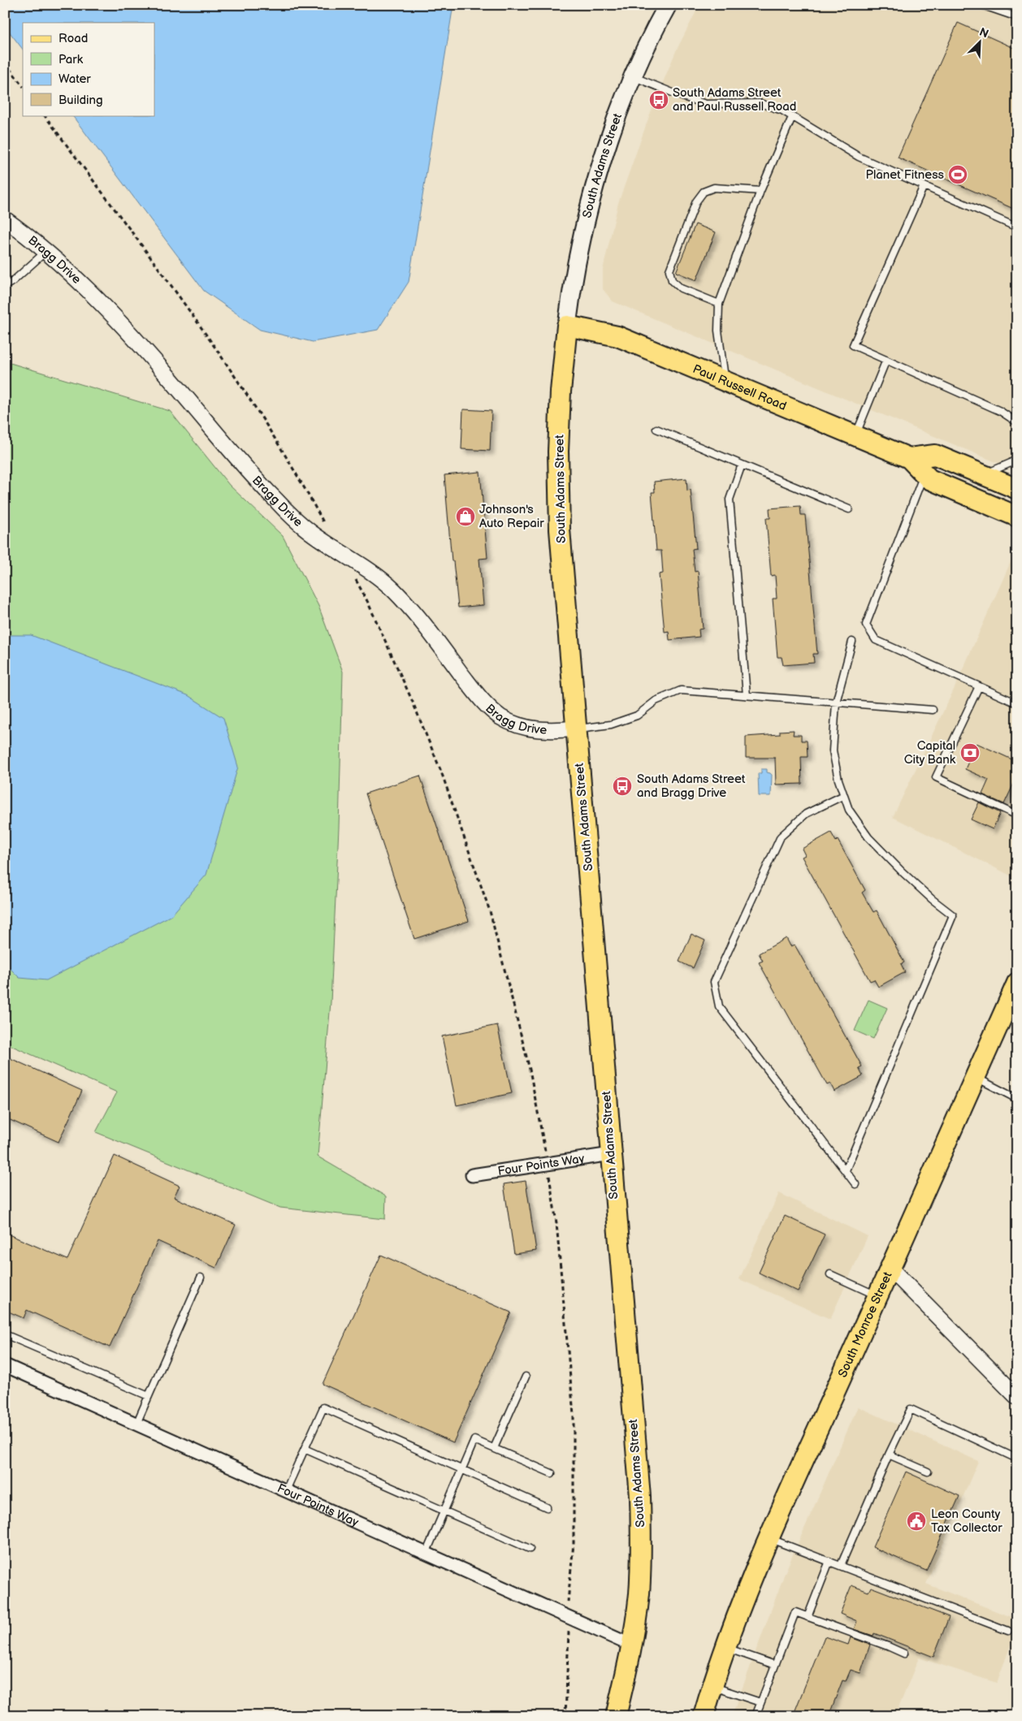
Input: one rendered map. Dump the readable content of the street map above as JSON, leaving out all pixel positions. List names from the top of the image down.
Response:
{
  "streets": {
    "main road": ["South Adams Street", "Paul Russell Road", "South Monroe Street"],
    "street": ["Bragg Drive", "Four Points Way"]
  },
  "crossings": [
    ["South Adams Street", "Bragg Drive"],
    ["South Adams Street", "Paul Russell Road"],
    ["South Adams Street", "Four Points Way"]
  ],
  "places": {
    "bus stop": ["South Adams Street and Paul Russell Road", "South Adams Street and Bragg Drive"],
    "sports": ["Planet Fitness"],
    "shop": ["Johnson's Auto Repair"],
    "bank": ["Capital City Bank"],
    "public building": ["Leon County Tax Collector"]
  },
  "legend": [
    "Road",
    "Park",
    "Water",
    "Building"
  ],
  "north": "top right"
}
